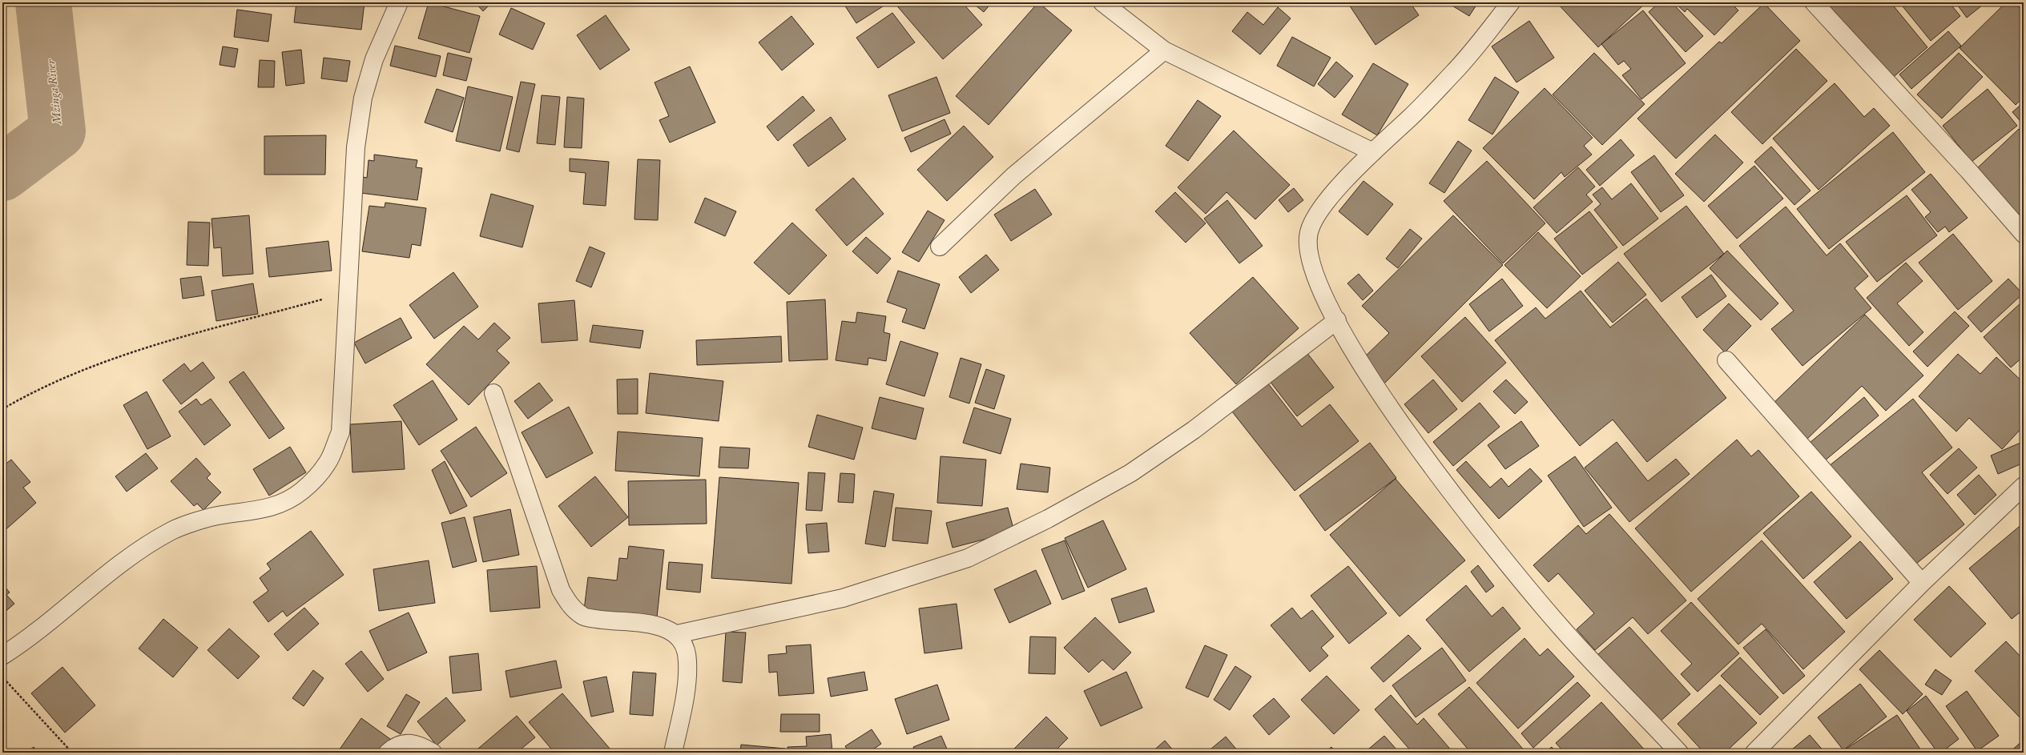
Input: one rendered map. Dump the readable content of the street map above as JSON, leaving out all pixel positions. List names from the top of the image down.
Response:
{
  "water": ["Mzinga River"]
}
